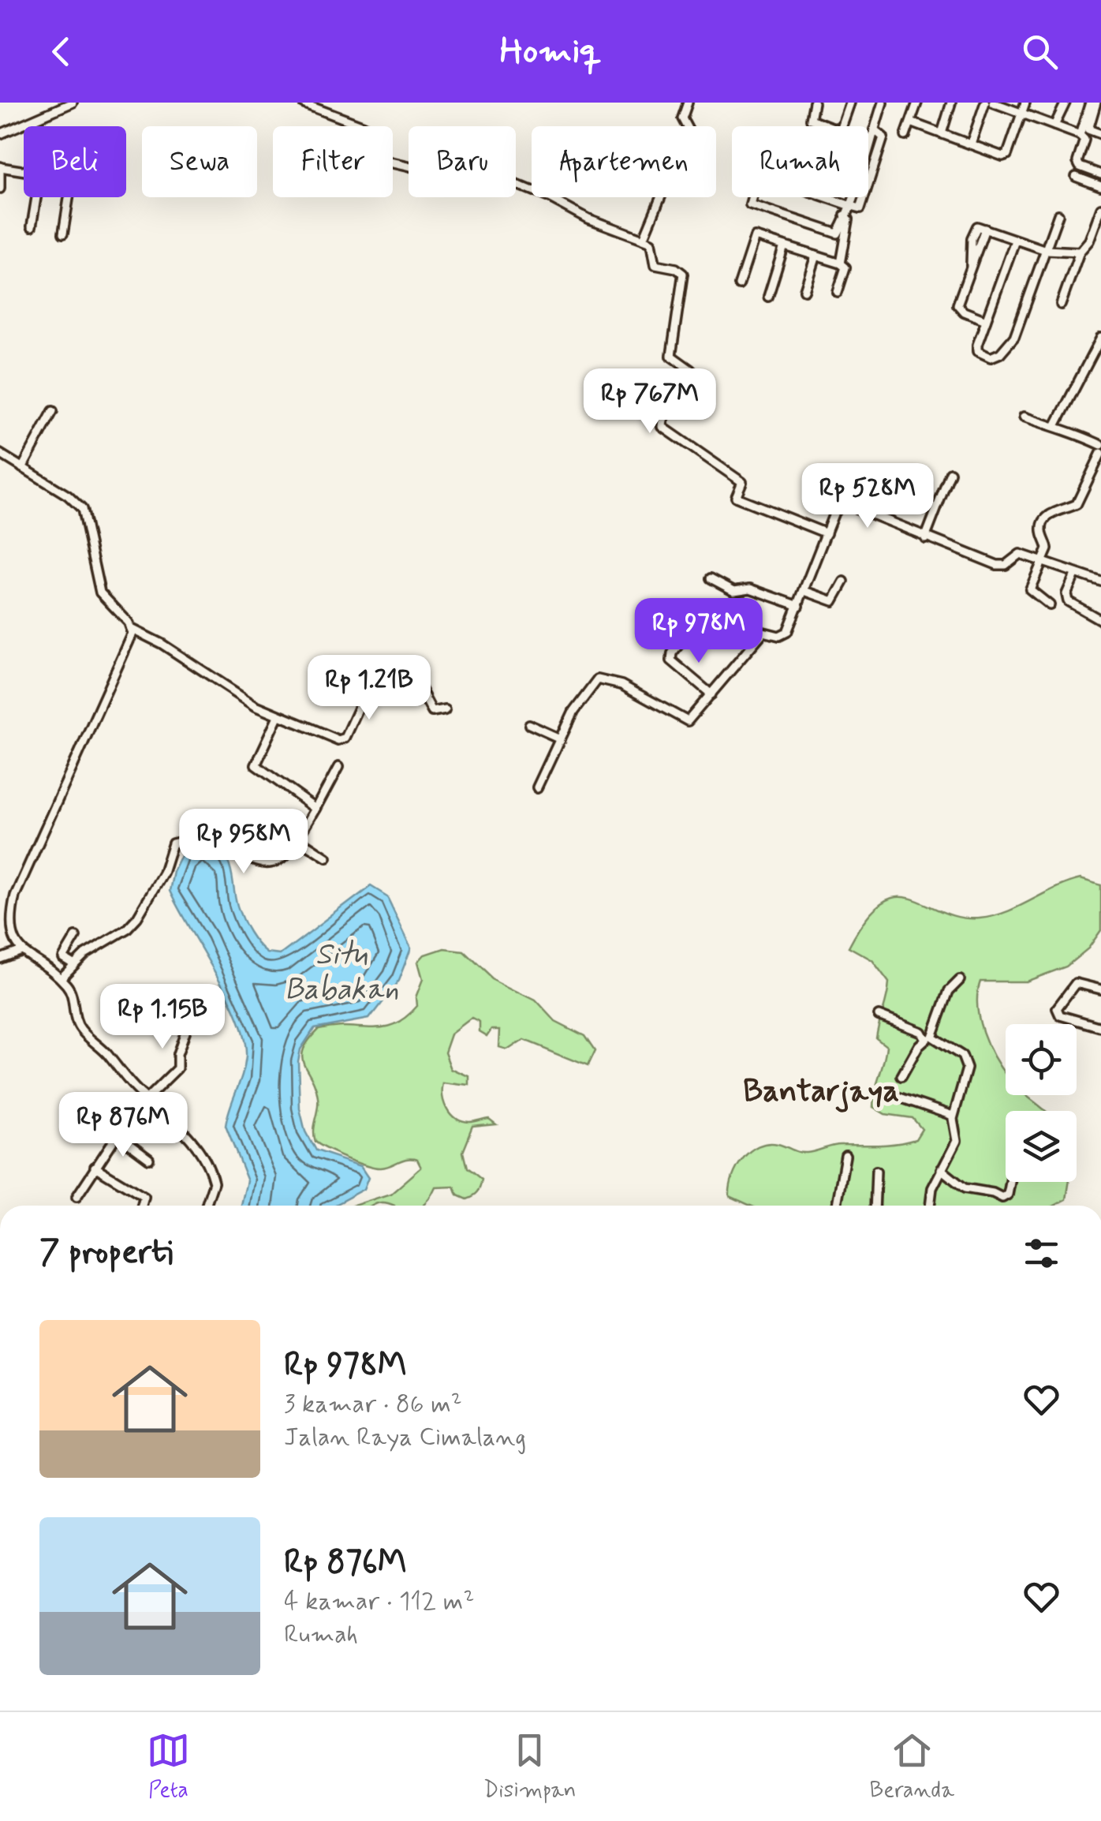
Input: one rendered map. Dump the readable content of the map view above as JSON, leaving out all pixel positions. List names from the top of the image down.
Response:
{
  "districts": ["Bantarjaya"],
  "water": ["Situ Babakan"],
  "page": {
    "header": "Homiq",
    "chip": [
      "Beli",
      "Sewa",
      "Filter",
      "Baru",
      "Apartemen",
      "Rumah"
    ],
    "price": [
      "Rp 767M",
      "Rp 528M",
      "Rp 978M",
      "Rp 1.21B",
      "Rp 958M",
      "Rp 1.15B",
      "Rp 876M"
    ],
    "heading": "7 properti",
    "list": [
      {
        "name": "Rp 978M",
        "note": "3 kamar · 86 m² · Jalan Raya Cimalang"
      },
      {
        "name": "Rp 876M",
        "note": "4 kamar · 112 m² · Rumah"
      }
    ],
    "tabs": ["Peta", "Disimpan", "Beranda"]
  }
}
